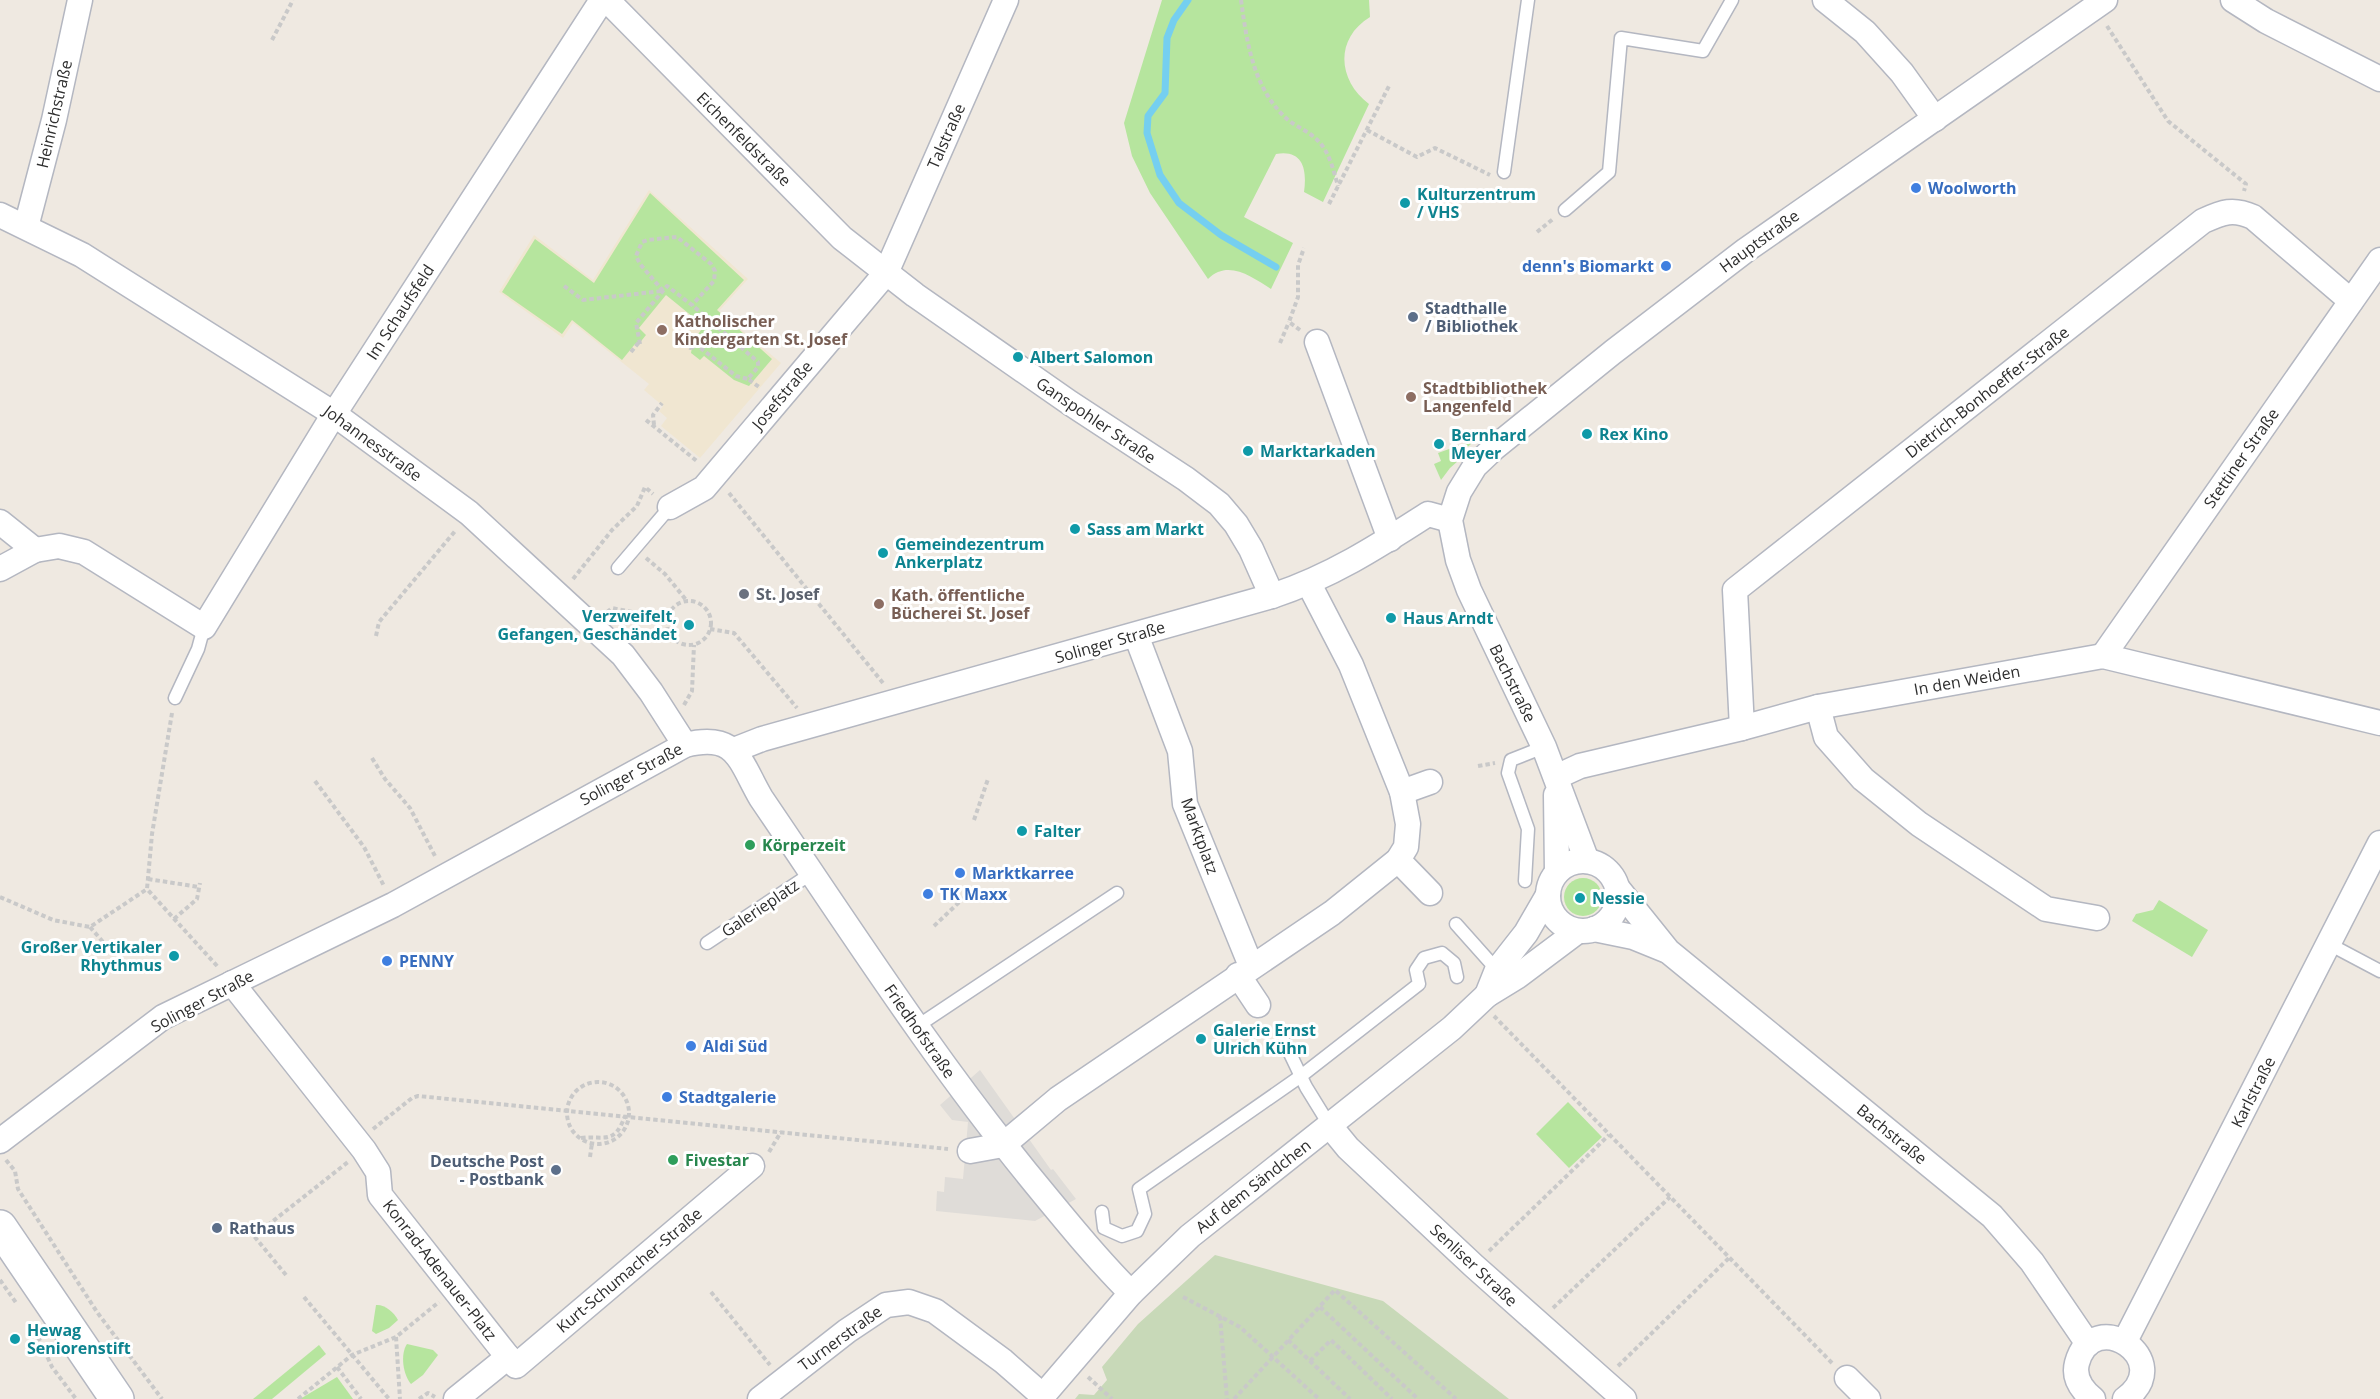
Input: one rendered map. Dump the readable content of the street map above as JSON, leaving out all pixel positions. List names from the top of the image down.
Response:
{
  "streets": {
    "street": [
      "Heinrichstraße",
      "Talstraße",
      "Eichenfeldstraße",
      "Hauptstraße",
      "Im Schaufsfeld",
      "Dietrich-Bonhoeffer-Straße",
      "Josefstraße",
      "Ganspohler Straße",
      "Johannesstraße",
      "Stettiner Straße",
      "Solinger Straße",
      "In den Weiden",
      "Bachstraße",
      "Marktplatz",
      "Friedhofstraße",
      "Karlstraße",
      "Auf dem Sändchen",
      "Senliser Straße",
      "Konrad-Adenauer-Platz",
      "Kurt-Schumacher-Straße",
      "Turnerstraße"
    ],
    "lane": ["Galerieplatz"]
  },
  "crossings": [
    ["Heinrichstraße", "Johannesstraße"],
    ["Talstraße", "Eichenfeldstraße"],
    ["Talstraße", "Josefstraße"],
    ["Talstraße", "Ganspohler Straße"],
    ["Eichenfeldstraße", "Josefstraße"],
    ["Eichenfeldstraße", "Ganspohler Straße"],
    ["Hauptstraße", "Solinger Straße"],
    ["Hauptstraße", "Bachstraße"],
    ["Im Schaufsfeld", "Johannesstraße"],
    ["Dietrich-Bonhoeffer-Straße", "In den Weiden"],
    ["Josefstraße", "Ganspohler Straße"],
    ["Ganspohler Straße", "Solinger Straße"],
    ["Johannesstraße", "Solinger Straße"],
    ["Stettiner Straße", "In den Weiden"],
    ["Solinger Straße", "Bachstraße"],
    ["Solinger Straße", "Marktplatz"],
    ["Solinger Straße", "Friedhofstraße"],
    ["Solinger Straße", "Konrad-Adenauer-Platz"],
    ["In den Weiden", "Bachstraße"],
    ["Bachstraße", "Auf dem Sändchen"],
    ["Galerieplatz", "Friedhofstraße"],
    ["Friedhofstraße", "Auf dem Sändchen"],
    ["Auf dem Sändchen", "Senliser Straße"],
    ["Auf dem Sändchen", "Turnerstraße"],
    ["Konrad-Adenauer-Platz", "Kurt-Schumacher-Straße"]
  ],
  "places": [
    "Woolworth",
    "Kulturzentrum / VHS",
    "denn's Biomarkt",
    "Stadthalle / Bibliothek",
    "Katholischer Kindergarten St. Josef",
    "Albert Salomon",
    "Stadtbibliothek Langenfeld",
    "Rex Kino",
    "Bernhard Meyer",
    "Marktarkaden",
    "Sass am Markt",
    "Gemeindezentrum Ankerplatz",
    "St. Josef",
    "Kath. öffentliche Bücherei St. Josef",
    "Haus Arndt",
    "Verzweifelt, Gefangen, Geschändet",
    "Falter",
    "Körperzeit",
    "Marktkarree",
    "TK Maxx",
    "Nessie",
    "Großer Vertikaler Rhythmus",
    "PENNY",
    "Galerie Ernst Ulrich Kühn",
    "Aldi Süd",
    "Stadtgalerie",
    "Fivestar",
    "Deutsche Post - Postbank",
    "Rathaus",
    "Hewag Seniorenstift"
  ]
}
